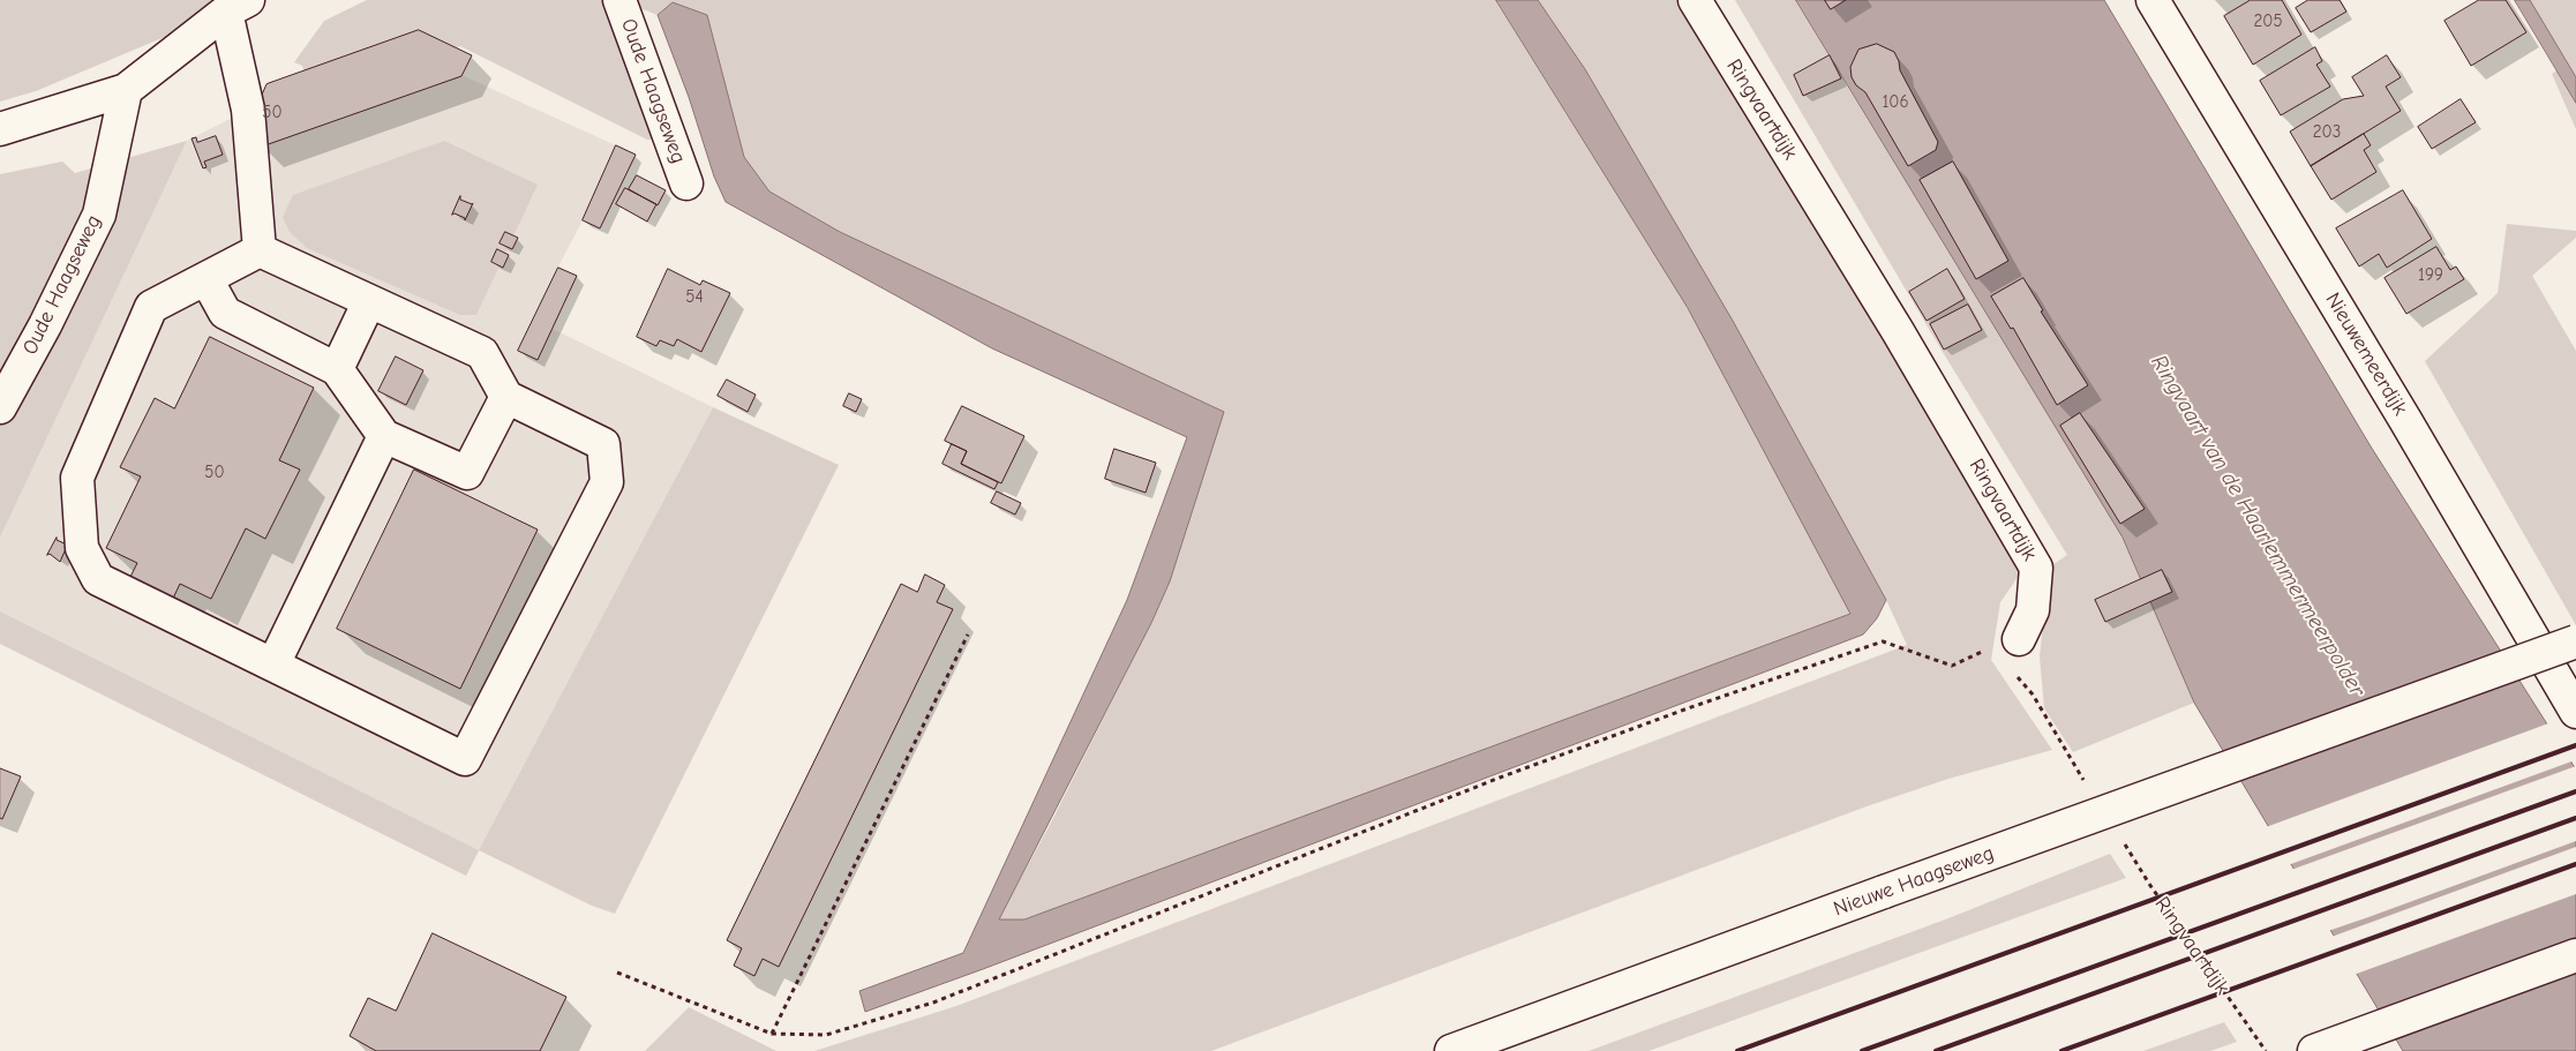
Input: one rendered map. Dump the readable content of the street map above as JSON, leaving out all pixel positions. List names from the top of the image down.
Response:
{
  "streets": {
    "main road": [
      "Oude Haagseweg",
      "Ringvaartdijk",
      "Nieuwemeerdijk",
      "Nieuwe Haagseweg"
    ]
  },
  "water": ["Ringvaart van de Haarlemmermeerpolder"],
  "house_numbers": [
    "205",
    "106",
    "50",
    "203",
    "199",
    "54",
    "50"
  ]
}
